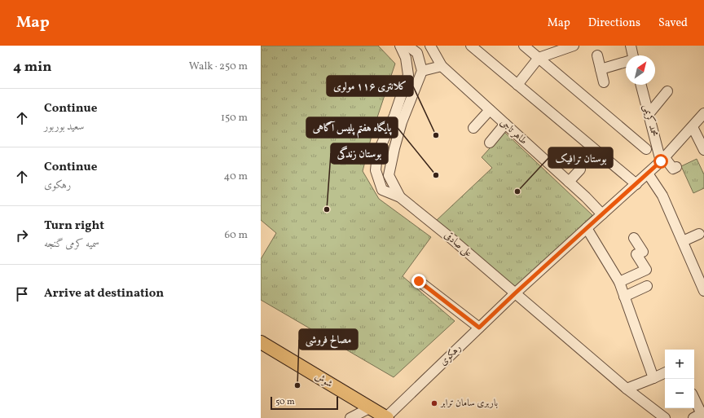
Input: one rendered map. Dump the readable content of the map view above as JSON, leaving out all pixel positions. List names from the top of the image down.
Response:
{
  "streets": {
    "main road": ["شوش"],
    "street": [
      "محمد کریمی",
      "طاهر تاجی",
      "علی صادقی",
      "رهکوی"
    ]
  },
  "crossings": [
    ["محمد کریمی", "رهکوی"],
    ["طاهر تاجی", "رهکوی"],
    ["علی صادقی", "رهکوی"],
    ["رهکوی", "شوش"]
  ],
  "places": [
    "کلانتری ۱۱۶ مولوی",
    "پایگاه هفتم پلیس آگاهی",
    "بوستان ترافیک",
    "بوستان زندگی",
    "مصالح فروشی",
    "باربری سامان ترابر"
  ],
  "scale_bar": "50 m",
  "north": "top right",
  "page": {
    "header": "Map",
    "nav": ["Map", "Directions", "Saved"],
    "heading": ["4 min", "Walk · 250 m"],
    "list": [
      ["Continue", "سعید بوربور", "150 m"],
      ["Continue", "رهکوی", "40 m"],
      ["Turn right", "سمیه کرمی گنجه", "60 m"],
      "Arrive at destination"
    ],
    "map_buttons": ["+", "−"],
    "scale": "50 m"
  }
}
